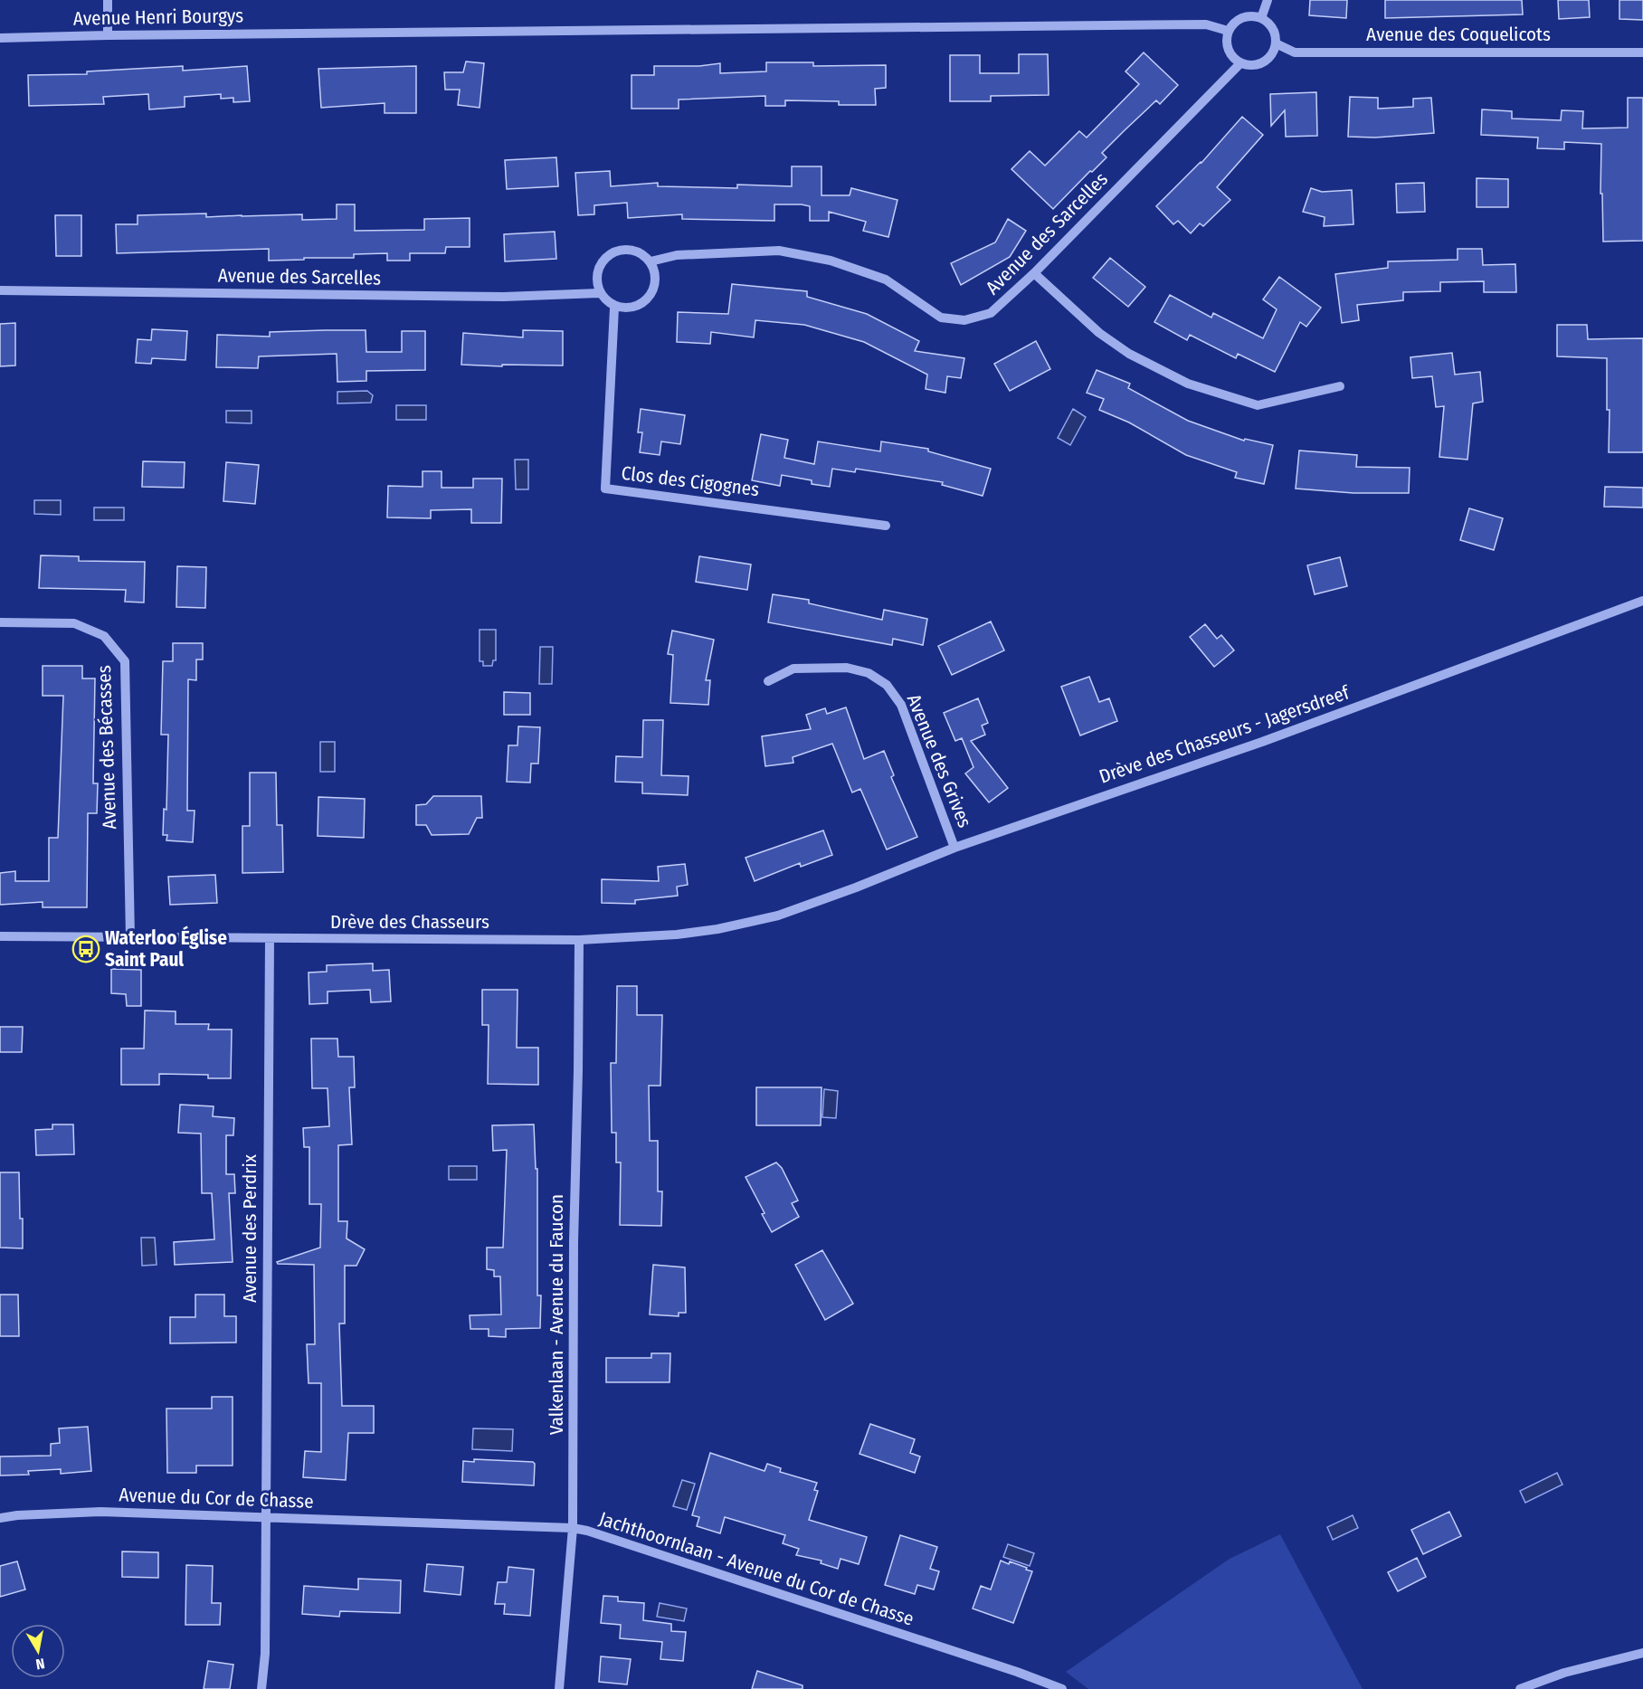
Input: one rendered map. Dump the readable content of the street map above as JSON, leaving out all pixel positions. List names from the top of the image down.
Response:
{
  "streets": {
    "street": [
      "Avenue Henri Bourgys",
      "Avenue des Coquelicots",
      "Avenue des Sarcelles",
      "Clos des Cigognes",
      "Drève des Chasseurs - Jagersdreef",
      "Avenue des Bécasses",
      "Avenue des Grives",
      "Drève des Chasseurs",
      "Avenue des Perdrix",
      "Valkenlaan - Avenue du Faucon",
      "Avenue du Cor de Chasse",
      "Jachthoornlaan - Avenue du Cor de Chasse"
    ]
  },
  "crossings": [
    ["Avenue Henri Bourgys", "Avenue des Coquelicots"],
    ["Avenue Henri Bourgys", "Avenue des Sarcelles"],
    ["Avenue des Coquelicots", "Avenue des Sarcelles"],
    ["Avenue des Sarcelles", "Clos des Cigognes"],
    ["Drève des Chasseurs - Jagersdreef", "Avenue des Grives"],
    ["Drève des Chasseurs - Jagersdreef", "Drève des Chasseurs"],
    ["Avenue des Bécasses", "Drève des Chasseurs"],
    ["Drève des Chasseurs", "Avenue des Perdrix"],
    ["Drève des Chasseurs", "Valkenlaan - Avenue du Faucon"],
    ["Avenue des Perdrix", "Avenue du Cor de Chasse"],
    ["Valkenlaan - Avenue du Faucon", "Jachthoornlaan - Avenue du Cor de Chasse"],
    ["Avenue du Cor de Chasse", "Jachthoornlaan - Avenue du Cor de Chasse"]
  ],
  "places": {
    "bus stop": ["Waterloo Église Saint Paul"]
  },
  "north": "bottom"
}
